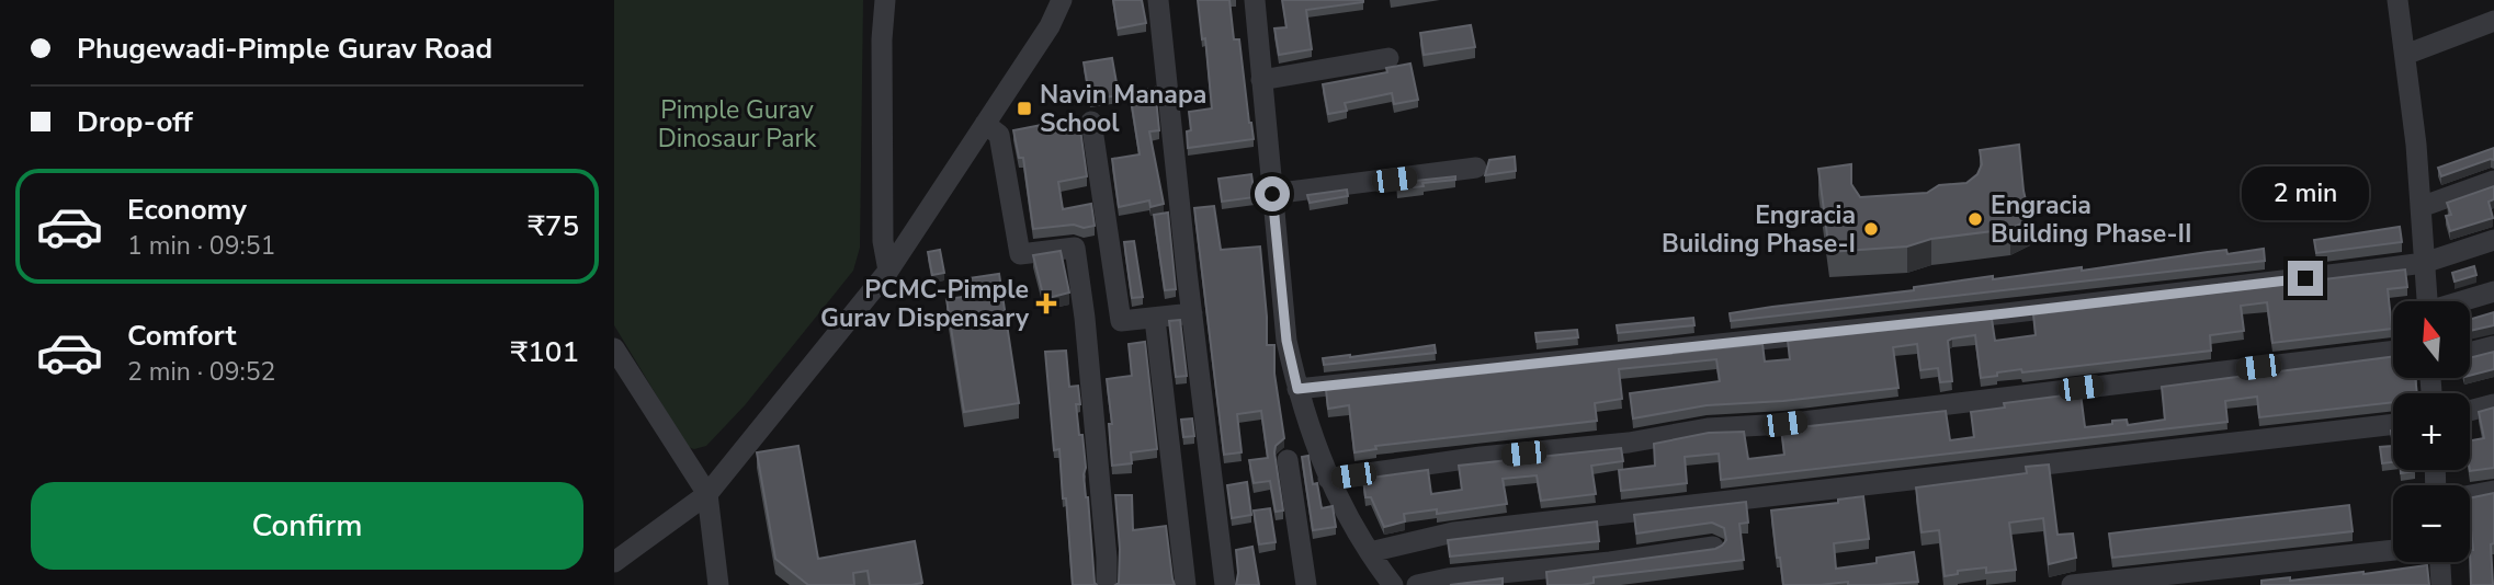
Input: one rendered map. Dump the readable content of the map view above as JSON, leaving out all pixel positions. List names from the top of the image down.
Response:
{
  "parks": ["Pimple Gurav Dinosaur Park"],
  "places": {
    "transit": ["Navin Manapa School"],
    "other": ["Engracia Building Phase-II", "Engracia Building Phase-I"],
    "health": ["PCMC-Pimple Gurav Dispensary"]
  },
  "north": "top",
  "page": {
    "banner": ["Phugewadi-Pimple Gurav Road", "Drop-off"],
    "bubble": "2 min",
    "list": [
      {
        "name": "Economy",
        "note": "1 min · 09:51",
        "value": "₹75"
      },
      {
        "name": "Comfort",
        "note": "2 min · 09:52",
        "value": "₹101"
      }
    ],
    "map_buttons": ["+", "−"],
    "buttons": "Confirm"
  }
}
